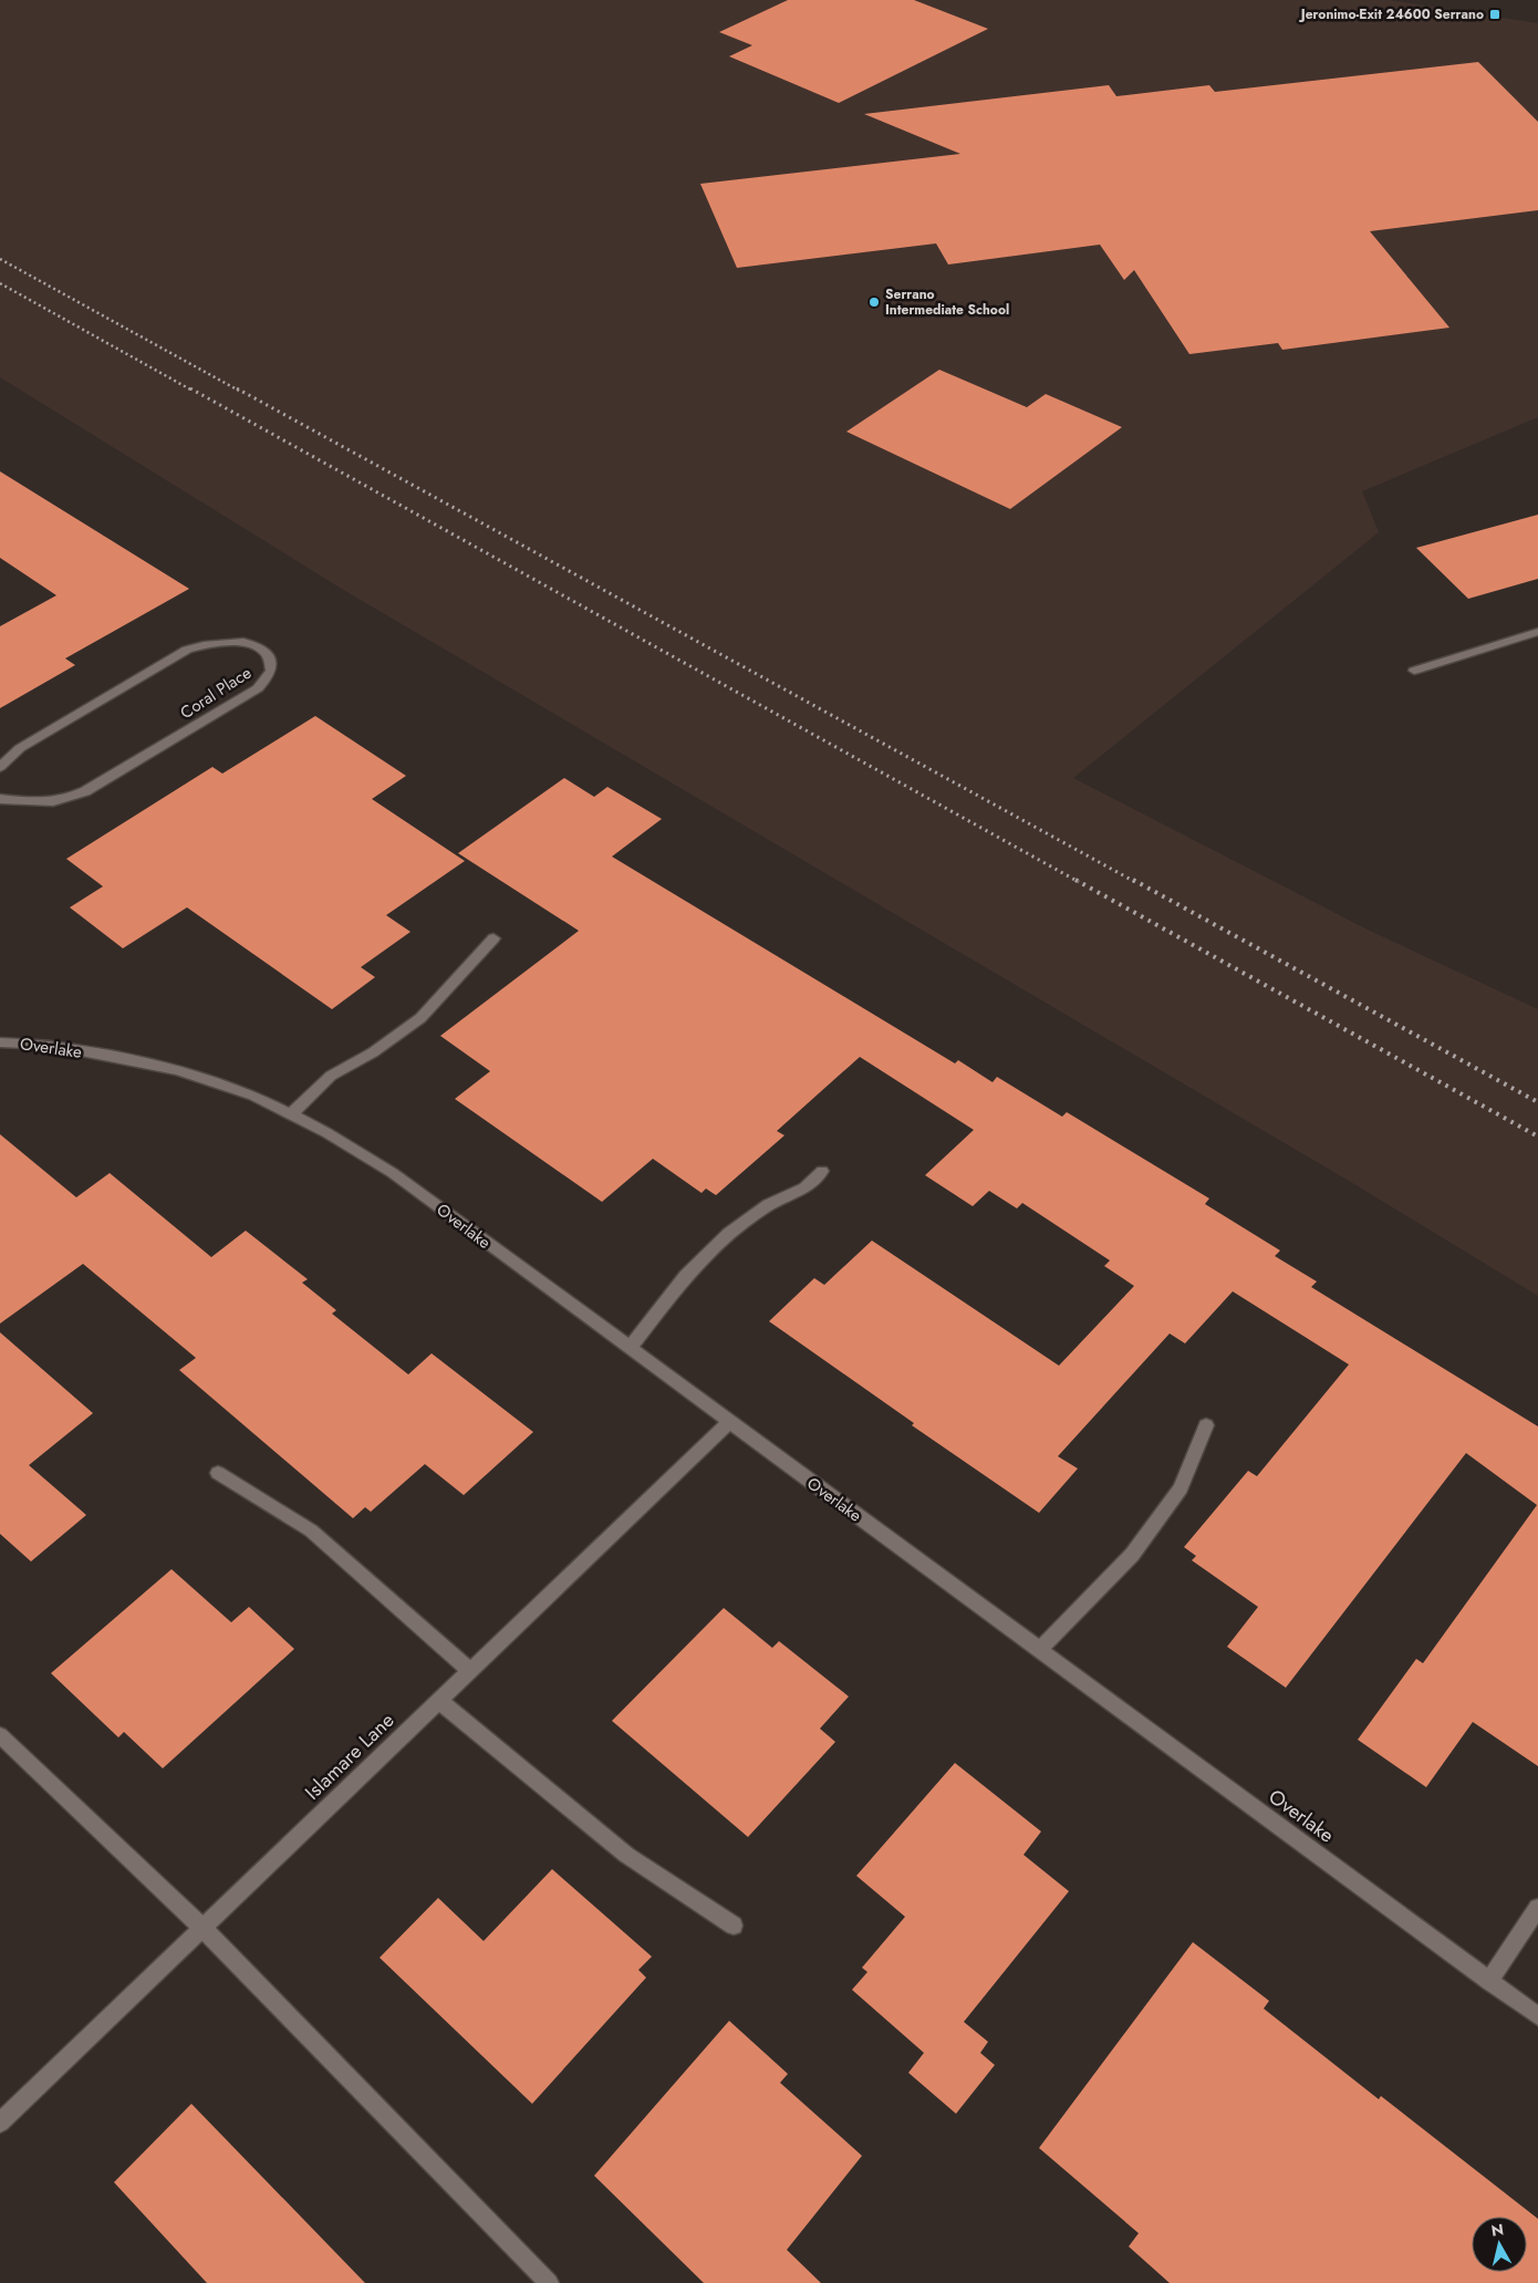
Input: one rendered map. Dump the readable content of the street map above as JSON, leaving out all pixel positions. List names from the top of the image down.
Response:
{
  "streets": {
    "street": ["Coral Place", "Overlake", "Islamare Lane"]
  },
  "crossings": [
    ["Overlake", "Islamare Lane"]
  ],
  "places": {
    "transit": ["Jeronimo-Exit 24600 Serrano"],
    "other": ["Serrano Intermediate School"]
  },
  "north": "top"
}
